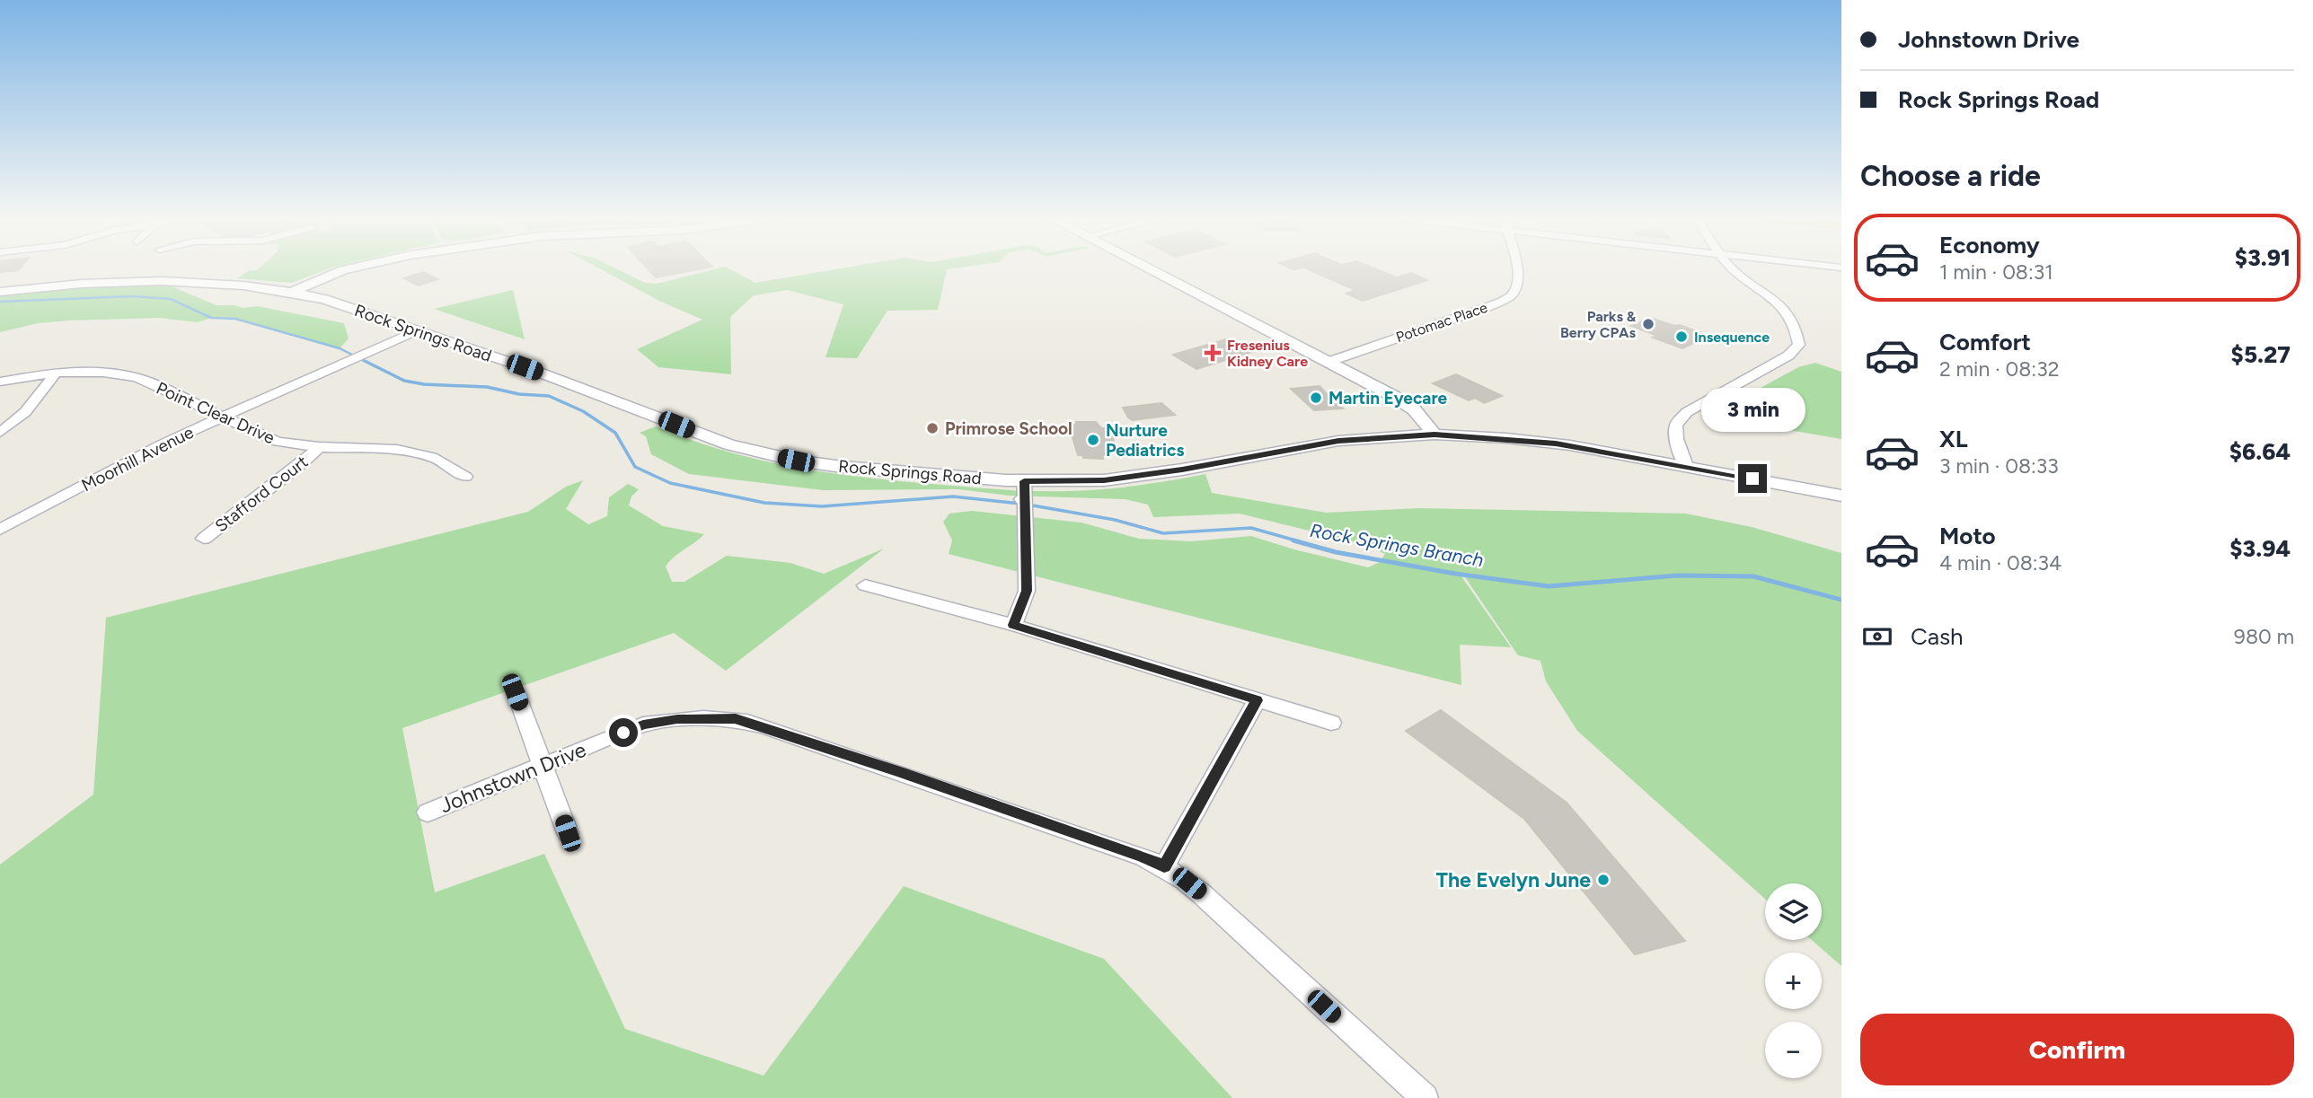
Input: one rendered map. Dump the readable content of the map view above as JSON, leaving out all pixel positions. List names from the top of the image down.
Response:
{
  "streets": {
    "street": [
      "Potomac Place",
      "Rock Springs Road",
      "Point Clear Drive",
      "Moorhill Avenue",
      "Stafford Court",
      "Johnstown Drive"
    ]
  },
  "crossings": [
    ["Rock Springs Road", "Moorhill Avenue"],
    ["Point Clear Drive", "Moorhill Avenue"],
    ["Point Clear Drive", "Stafford Court"]
  ],
  "water": ["Rock Springs Branch"],
  "places": {
    "other": [
      "Parks & Berry CPAs",
      "Insequence",
      "Martin Eyecare",
      "Primrose School",
      "Nurture Pediatrics",
      "The Evelyn June"
    ],
    "health": ["Fresenius Kidney Care"]
  },
  "page": {
    "banner": ["Johnstown Drive", "Rock Springs Road"],
    "heading": "Choose a ride",
    "list": [
      {
        "name": "Economy",
        "note": "1 min · 08:31",
        "value": "$3.91"
      },
      {
        "name": "Comfort",
        "note": "2 min · 08:32",
        "value": "$5.27"
      },
      {
        "name": "XL",
        "note": "3 min · 08:33",
        "value": "$6.64"
      },
      {
        "name": "Moto",
        "note": "4 min · 08:34",
        "value": "$3.94"
      }
    ],
    "bubble": "3 min",
    "pay": ["Cash", "980 m"],
    "map_buttons": ["+", "−"],
    "buttons": "Confirm"
  }
}
